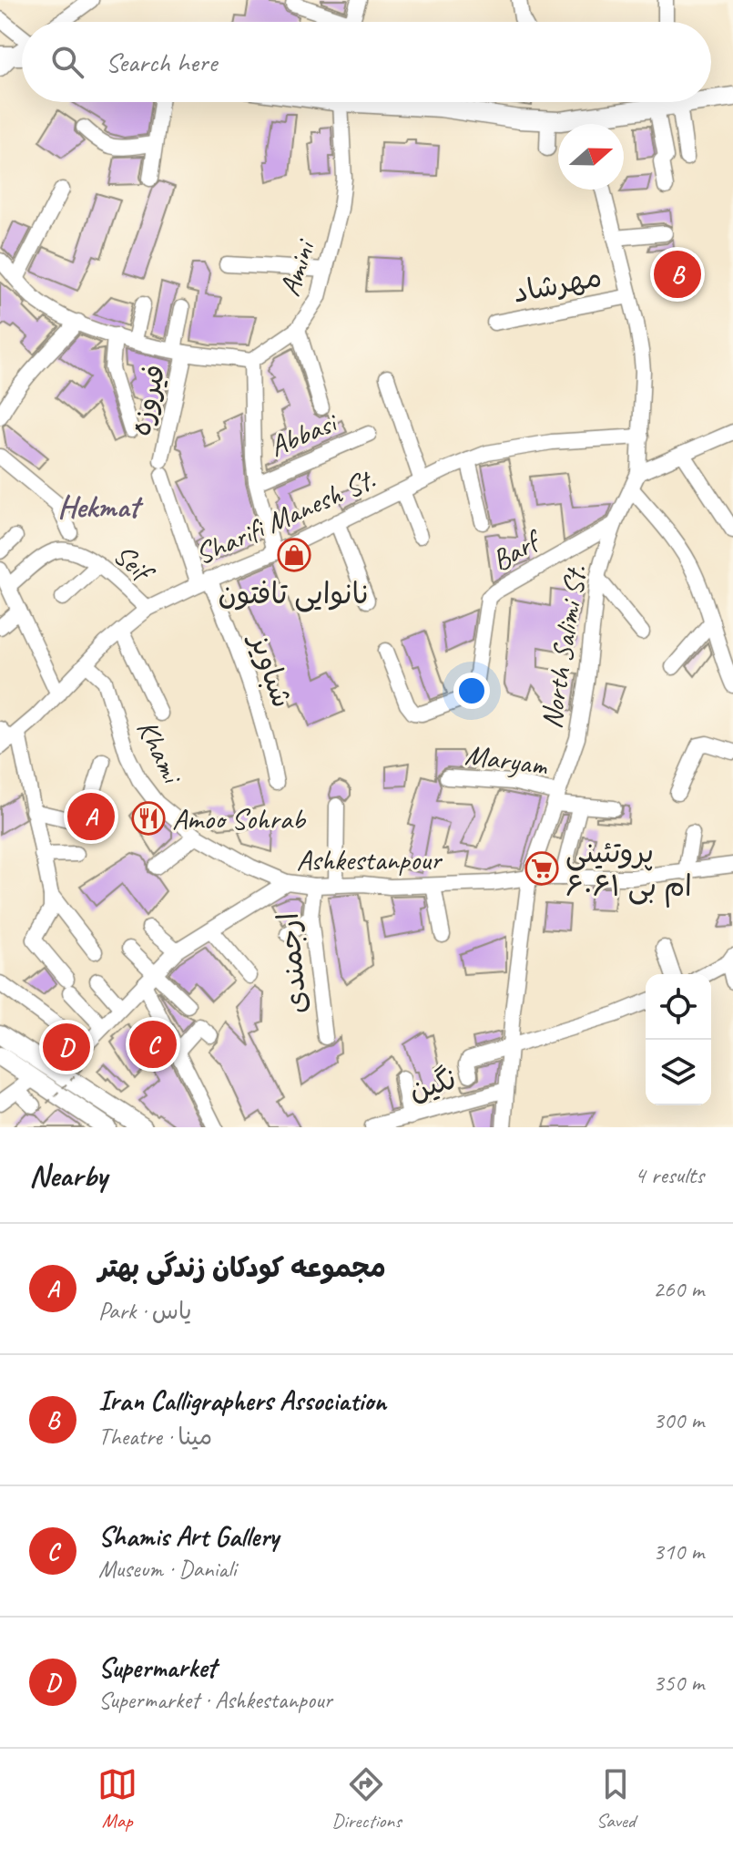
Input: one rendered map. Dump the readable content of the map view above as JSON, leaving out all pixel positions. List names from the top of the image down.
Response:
{
  "streets": {
    "street": [
      "Amini",
      "مهرشاد",
      "فیروزه",
      "Abbasi",
      "Sharifi Manesh St.",
      "Barf",
      "Seif",
      "North Salimi St.",
      "شباویز",
      "Khami",
      "Maryam",
      "Ashkestanpour",
      "ارجمندی",
      "نگین"
    ]
  },
  "crossings": [
    ["مهرشاد", "North Salimi St."],
    ["فیروزه", "شباویز"],
    ["Sharifi Manesh St.", "Seif"],
    ["Sharifi Manesh St.", "North Salimi St."],
    ["Sharifi Manesh St.", "شباویز"],
    ["Sharifi Manesh St.", "Khami"],
    ["Barf", "North Salimi St."],
    ["North Salimi St.", "Maryam"],
    ["North Salimi St.", "Ashkestanpour"],
    ["North Salimi St.", "نگین"],
    ["Khami", "Ashkestanpour"],
    ["Ashkestanpour", "ارجمندی"]
  ],
  "districts": ["Hekmat"],
  "places": {
    "shop": ["نانوایی تافتون"],
    "restaurant": ["Amoo Sohrab"],
    "supermarket": ["پروتئینی ام بی ۶۰۶۱"]
  },
  "north": "right",
  "page": {
    "search": "Search here",
    "pins": [
      "B",
      "A",
      "C",
      "D"
    ],
    "heading": ["Nearby", "4 results"],
    "list": [
      {
        "mark": "A",
        "name": "مجموعه کودکان زندگی بهتر",
        "note": "Park · یاس",
        "value": "260 m"
      },
      {
        "mark": "B",
        "name": "Iran Calligraphers Association",
        "note": "Theatre · مینا",
        "value": "300 m"
      },
      {
        "mark": "C",
        "name": "Shamis Art Gallery",
        "note": "Museum · Daniali",
        "value": "310 m"
      },
      {
        "mark": "D",
        "name": "Supermarket",
        "note": "Supermarket · Ashkestanpour",
        "value": "350 m"
      }
    ],
    "nav": ["Map", "Directions", "Saved"]
  }
}
